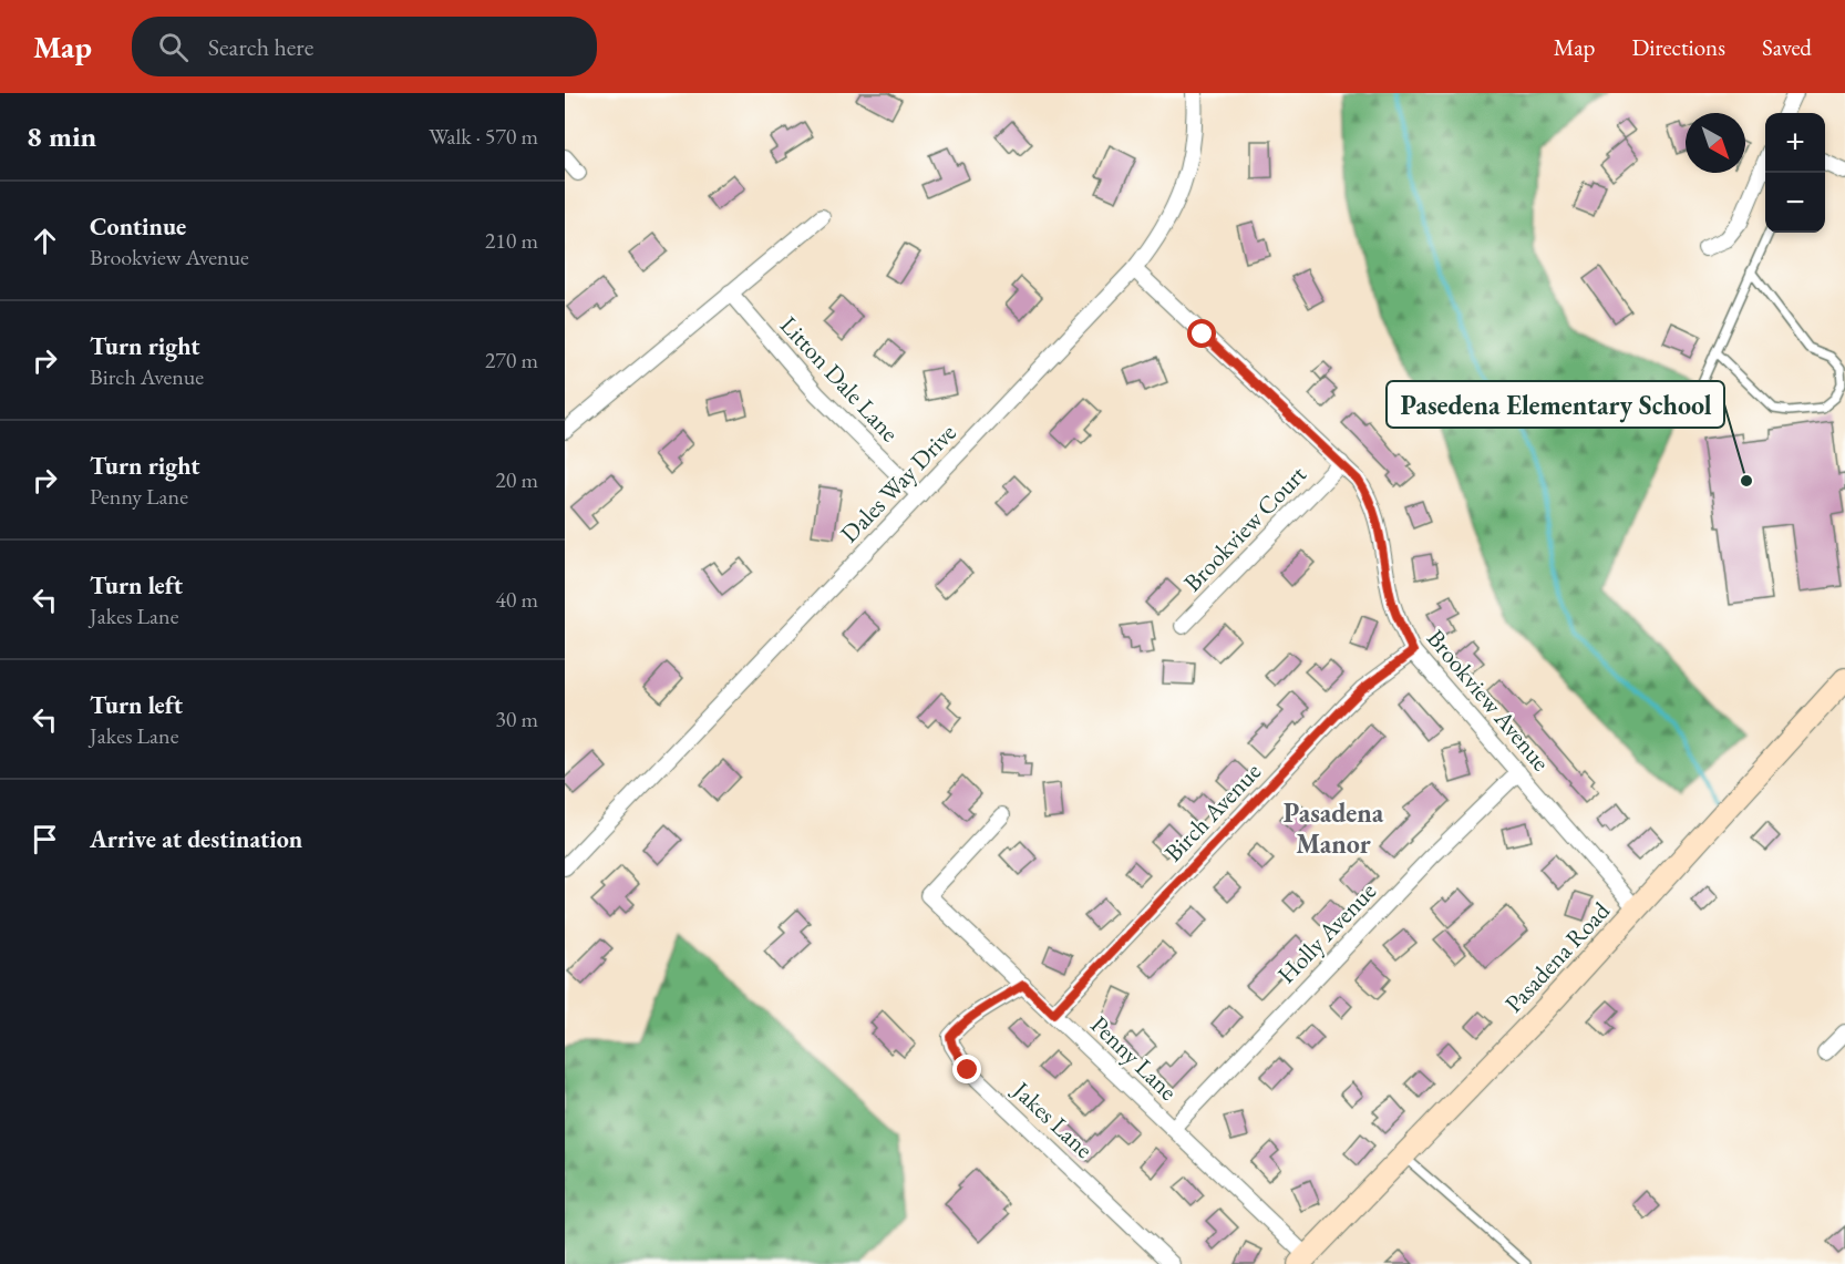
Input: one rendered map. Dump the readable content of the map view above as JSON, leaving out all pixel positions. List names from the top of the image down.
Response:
{
  "streets": {
    "main road": ["Pasadena Road"],
    "street": [
      "Litton Dale Lane",
      "Dales Way Drive",
      "Brookview Court",
      "Brookview Avenue",
      "Birch Avenue",
      "Holly Avenue",
      "Penny Lane",
      "Jakes Lane"
    ]
  },
  "crossings": [
    ["Litton Dale Lane", "Dales Way Drive"],
    ["Dales Way Drive", "Brookview Avenue"],
    ["Brookview Court", "Brookview Avenue"],
    ["Brookview Avenue", "Birch Avenue"],
    ["Brookview Avenue", "Holly Avenue"],
    ["Brookview Avenue", "Pasadena Road"],
    ["Birch Avenue", "Penny Lane"],
    ["Holly Avenue", "Penny Lane"],
    ["Pasadena Road", "Penny Lane"],
    ["Penny Lane", "Jakes Lane"]
  ],
  "districts": ["Pasadena Manor"],
  "places": ["Pasedena Elementary School"],
  "north": "bottom right",
  "page": {
    "header": "Map",
    "search": "Search here",
    "nav": ["Map", "Directions", "Saved"],
    "heading": ["8 min", "Walk · 570 m"],
    "map_buttons": ["+", "−"],
    "list": [
      ["Continue", "Brookview Avenue", "210 m"],
      ["Turn right", "Birch Avenue", "270 m"],
      ["Turn right", "Penny Lane", "20 m"],
      ["Turn left", "Jakes Lane", "40 m"],
      ["Turn left", "Jakes Lane", "30 m"],
      "Arrive at destination"
    ]
  }
}
